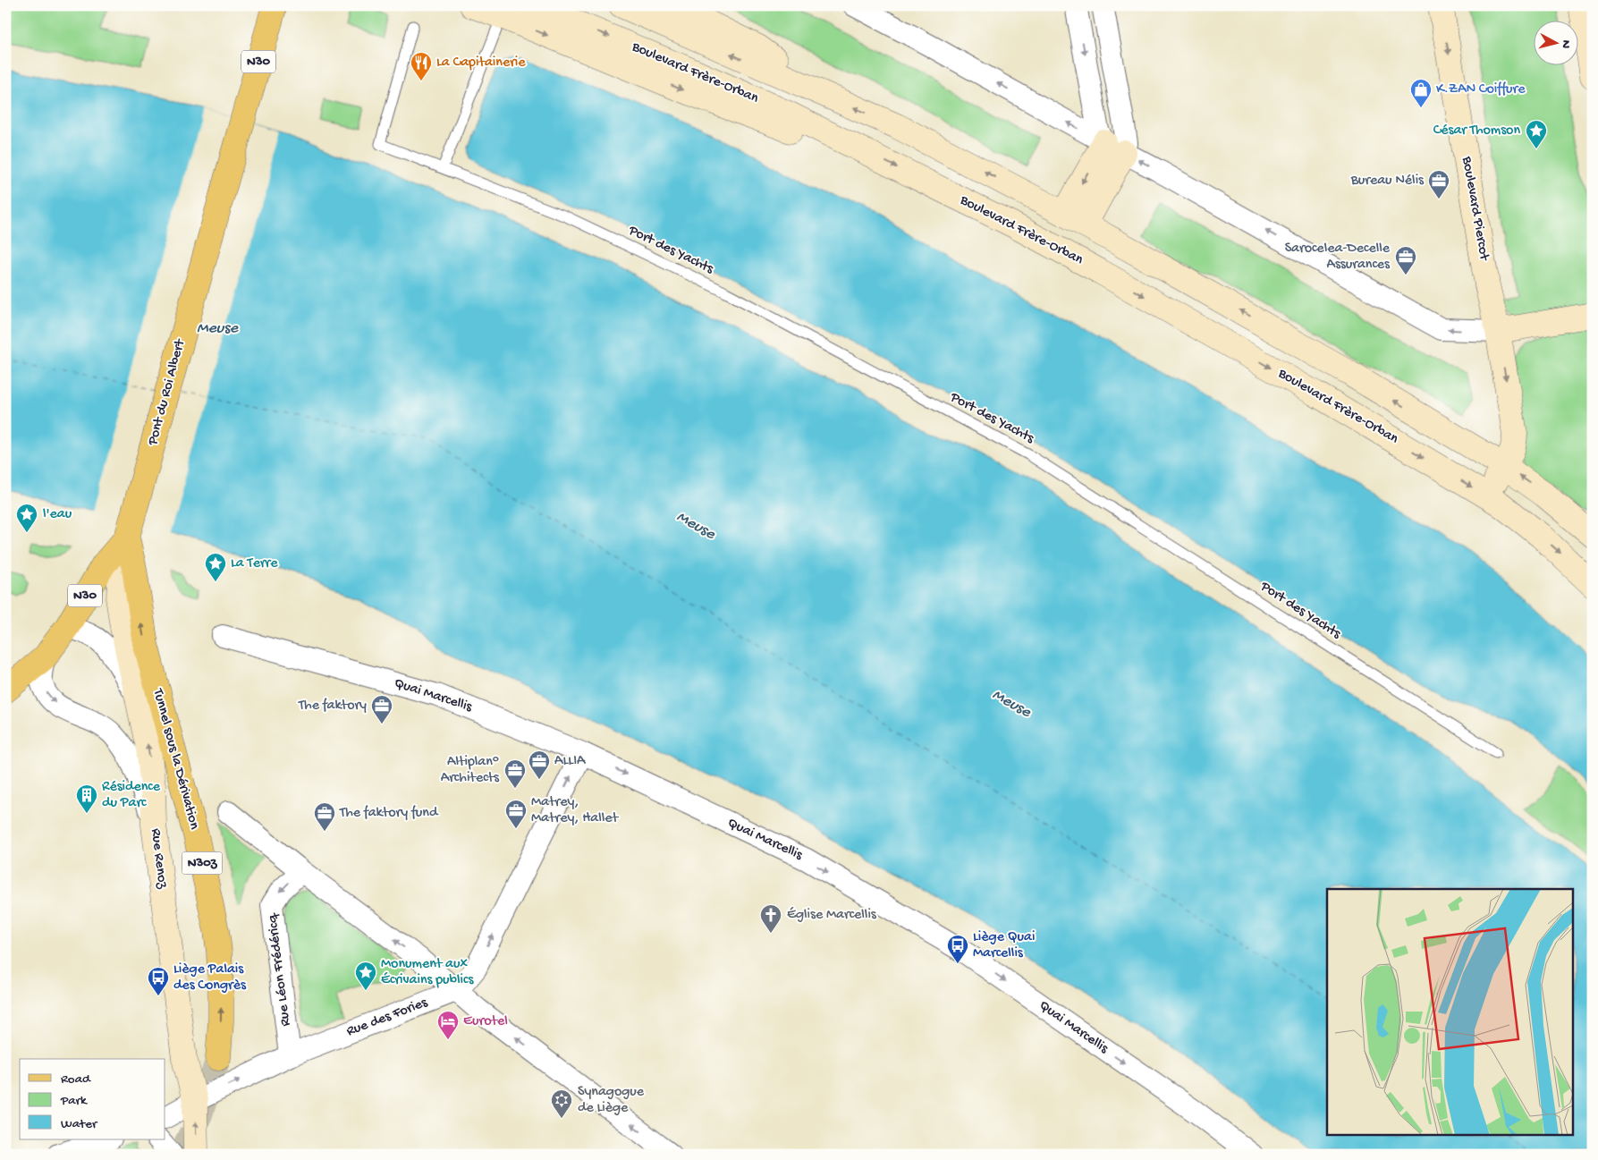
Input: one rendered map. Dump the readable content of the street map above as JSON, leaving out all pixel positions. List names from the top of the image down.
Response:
{
  "streets": {
    "main road": [
      "N30",
      "Boulevard Frère-Orban",
      "Boulevard Piercot",
      "Pont du Roi Albert",
      "Tunnel sous la Dérivation",
      "Rue Renoz",
      "N30z"
    ],
    "street": ["Quai Marcellis", "Rue Léon Frédéricq", "Rue des Fories"],
    "lane": ["Port des Yachts"]
  },
  "crossings": [
    ["N30", "Pont du Roi Albert"],
    ["N30", "Tunnel sous la Dérivation"],
    ["N30", "Rue Renoz"],
    ["Boulevard Frère-Orban", "Boulevard Piercot"],
    ["Pont du Roi Albert", "Tunnel sous la Dérivation"],
    ["Pont du Roi Albert", "Rue Renoz"],
    ["Tunnel sous la Dérivation", "Rue Renoz"],
    ["Rue Renoz", "Rue des Fories"],
    ["Rue Léon Frédéricq", "Rue des Fories"]
  ],
  "one_way": [
    "Boulevard Piercot",
    "Quai Marcellis",
    "Tunnel sous la Dérivation",
    "Rue Léon Frédéricq"
  ],
  "water": ["Meuse"],
  "places": {
    "restaurant": ["La Capitainerie"],
    "shop": ["K.ZAN Coiffure"],
    "place": [
      "César Thomson",
      "l'eau",
      "La Terre",
      "Monument aux Écrivains publics"
    ],
    "office": [
      "Bureau Nélis",
      "Sarocelea-Decelle Assurances",
      "The faktory",
      "ALLIA",
      "Altiplan° Architects",
      "Matrey, Matrey, Hallet",
      "The faktory fund"
    ],
    "building": ["Résidence du Parc"],
    "church": ["Église Marcellis"],
    "bus stop": ["Liège Quai Marcellis", "Liège Palais des Congrès"],
    "hotel": ["Eurotel"],
    "synagogue": ["Synagogue de Liège"]
  },
  "legend": ["Road", "Park", "Water"],
  "north": "right"
}
